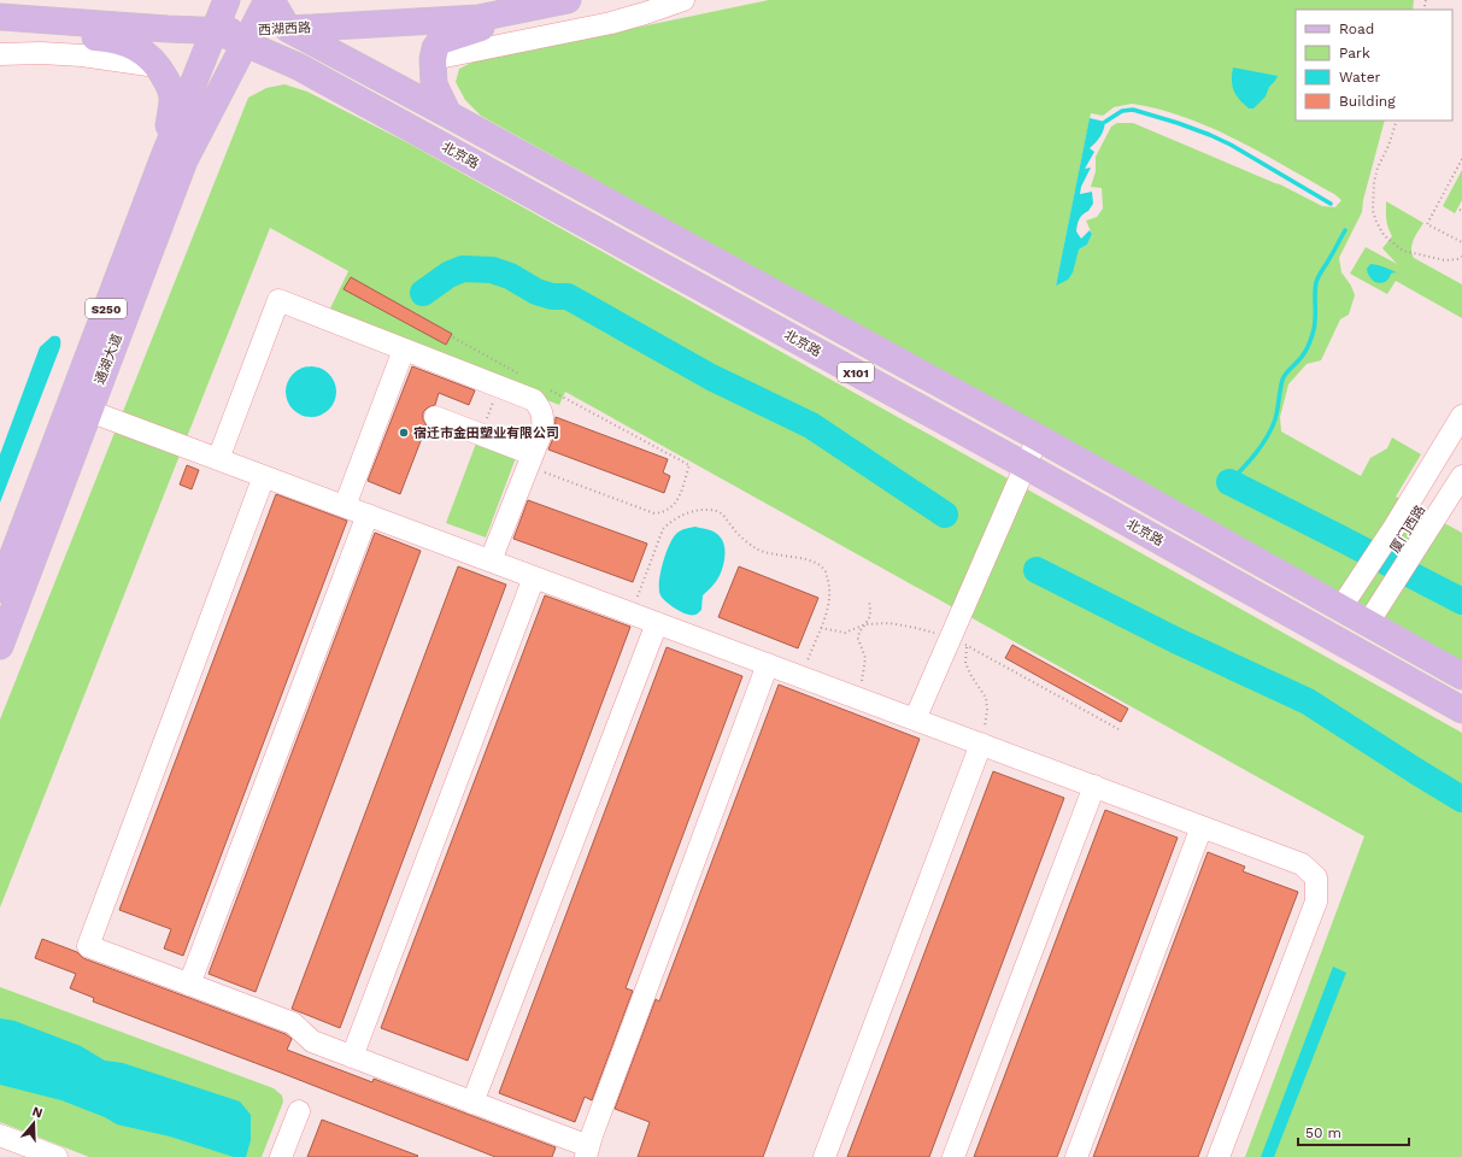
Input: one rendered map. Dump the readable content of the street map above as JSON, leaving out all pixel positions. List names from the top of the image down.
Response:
{
  "streets": {
    "main road": [
      "西湖西路",
      "北京路",
      "S250",
      "通湖大道",
      "X101"
    ],
    "street": ["厦门西路"]
  },
  "crossings": [
    ["西湖西路", "北京路"],
    ["西湖西路", "通湖大道"],
    ["西湖西路", "X101"],
    ["北京路", "通湖大道"],
    ["X101", "厦门西路"]
  ],
  "places": ["宿迁市金田塑业有限公司"],
  "legend": [
    "Road",
    "Park",
    "Water",
    "Building"
  ],
  "scale_bar": "50 m",
  "north": "top"
}
